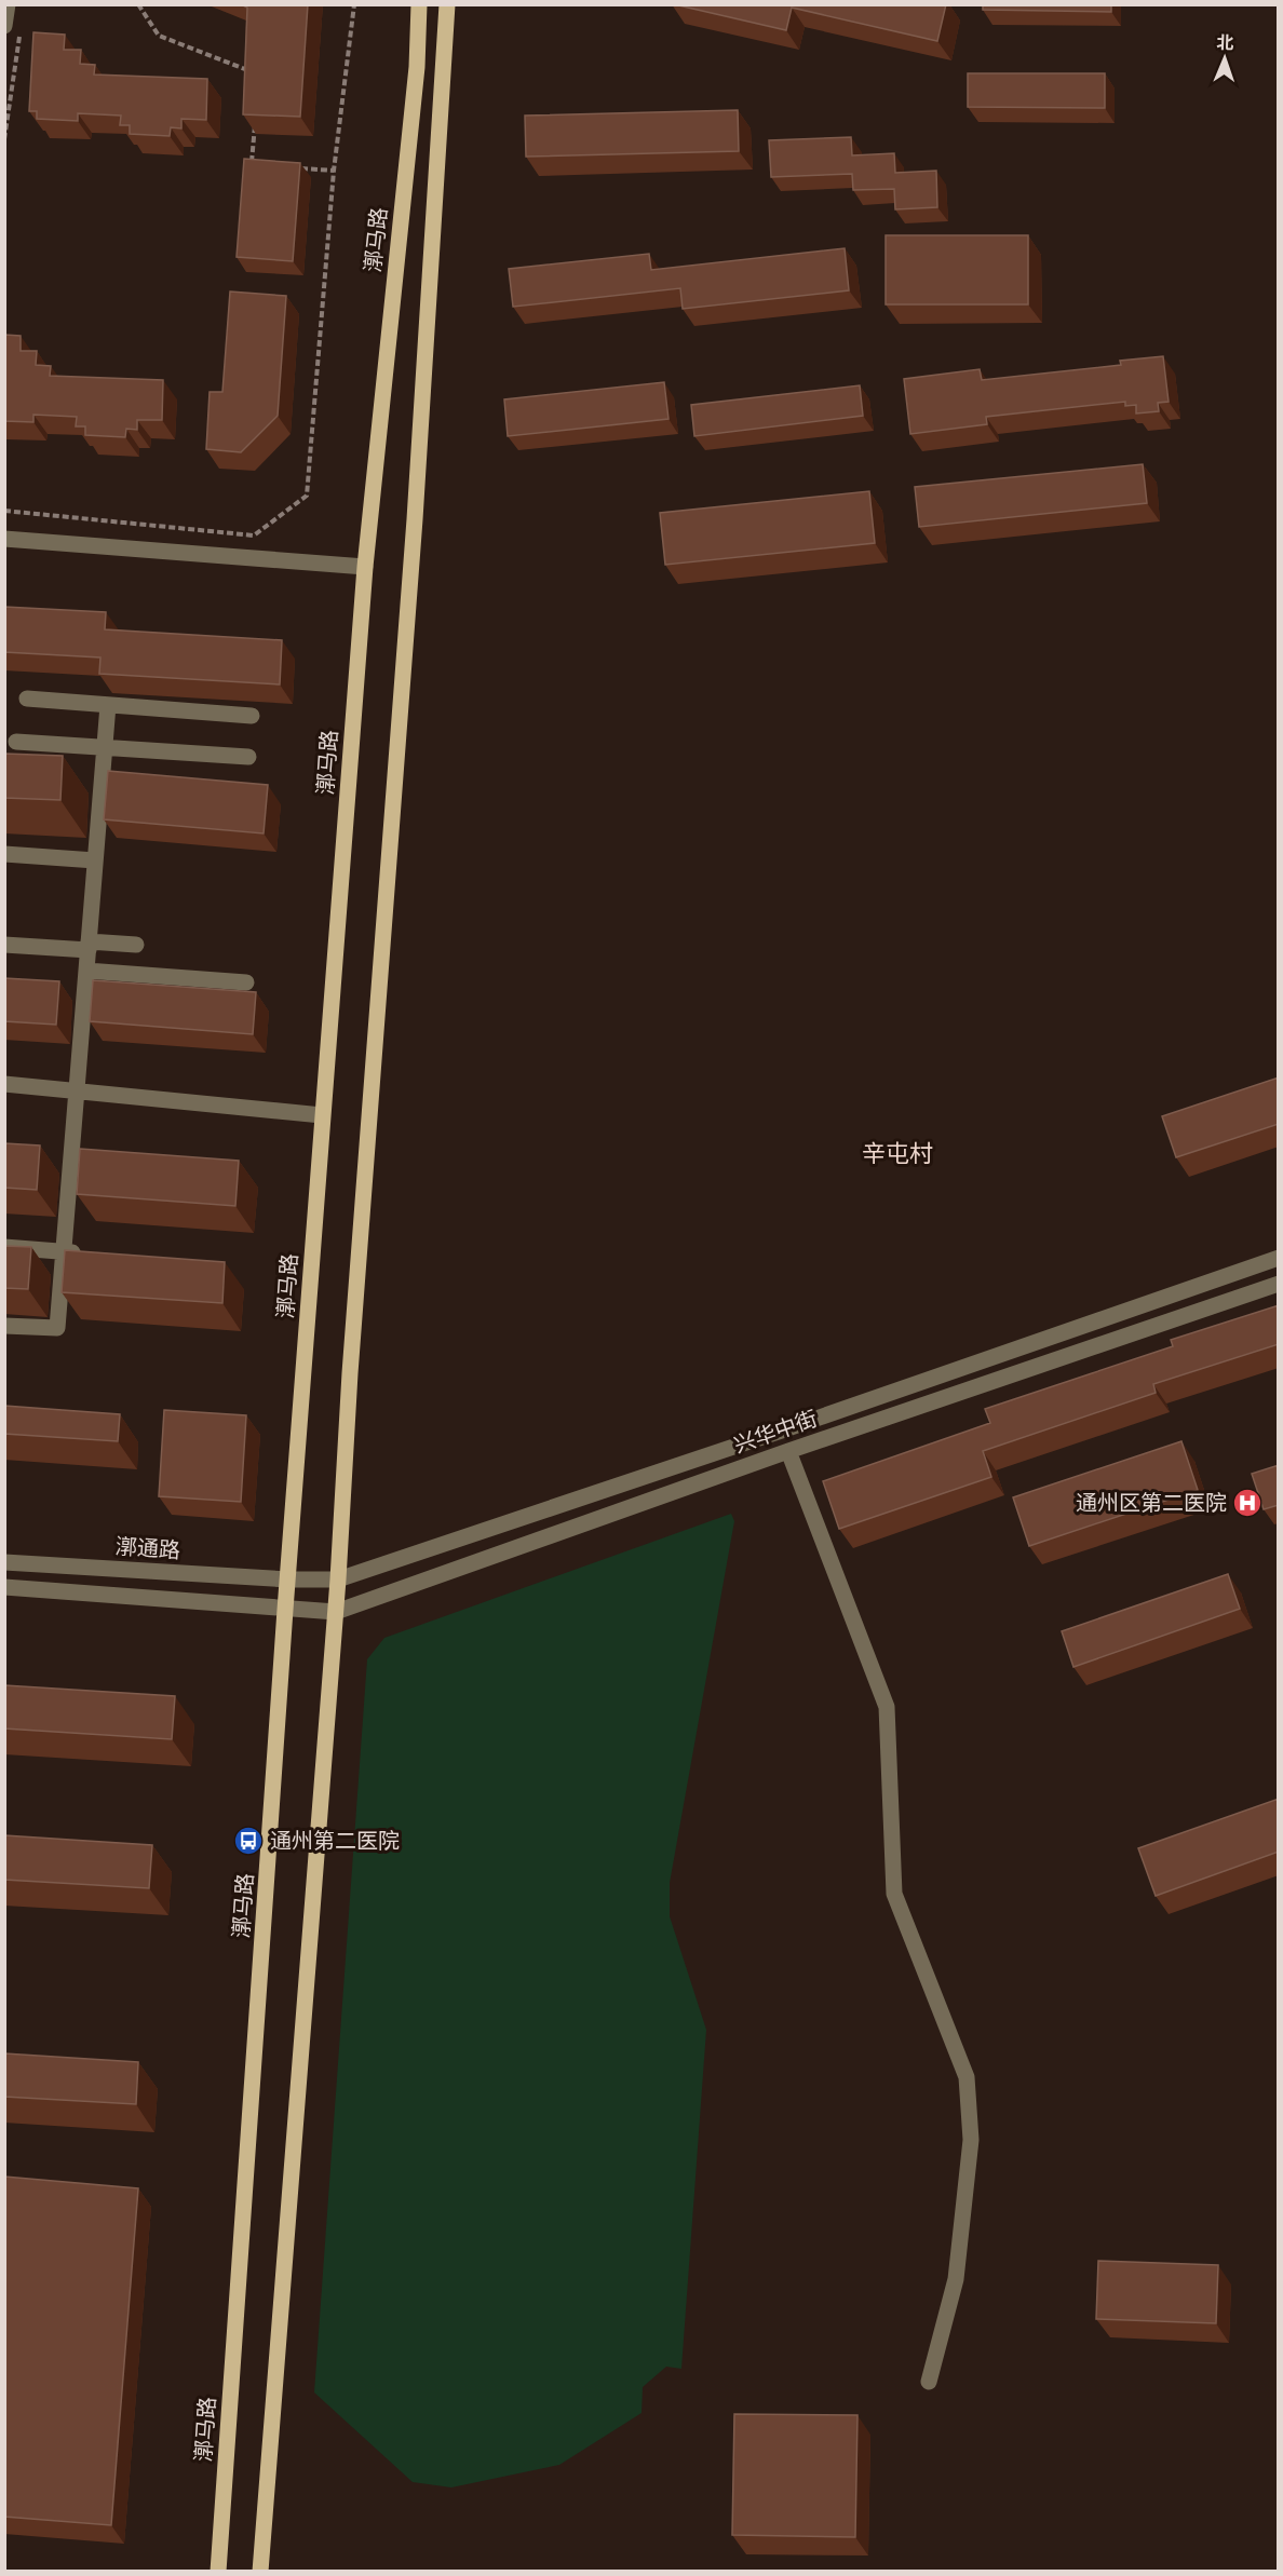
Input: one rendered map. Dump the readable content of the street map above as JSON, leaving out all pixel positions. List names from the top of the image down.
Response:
{
  "streets": {
    "main road": ["漷马路"],
    "street": ["兴华中街", "漷通路"]
  },
  "crossings": [
    ["漷马路", "兴华中街"],
    ["漷马路", "漷通路"],
    ["兴华中街", "漷通路"]
  ],
  "districts": ["辛屯村"],
  "places": {
    "hospital": ["通州区第二医院"],
    "bus stop": ["通州第二医院"]
  },
  "north": "top"
}
